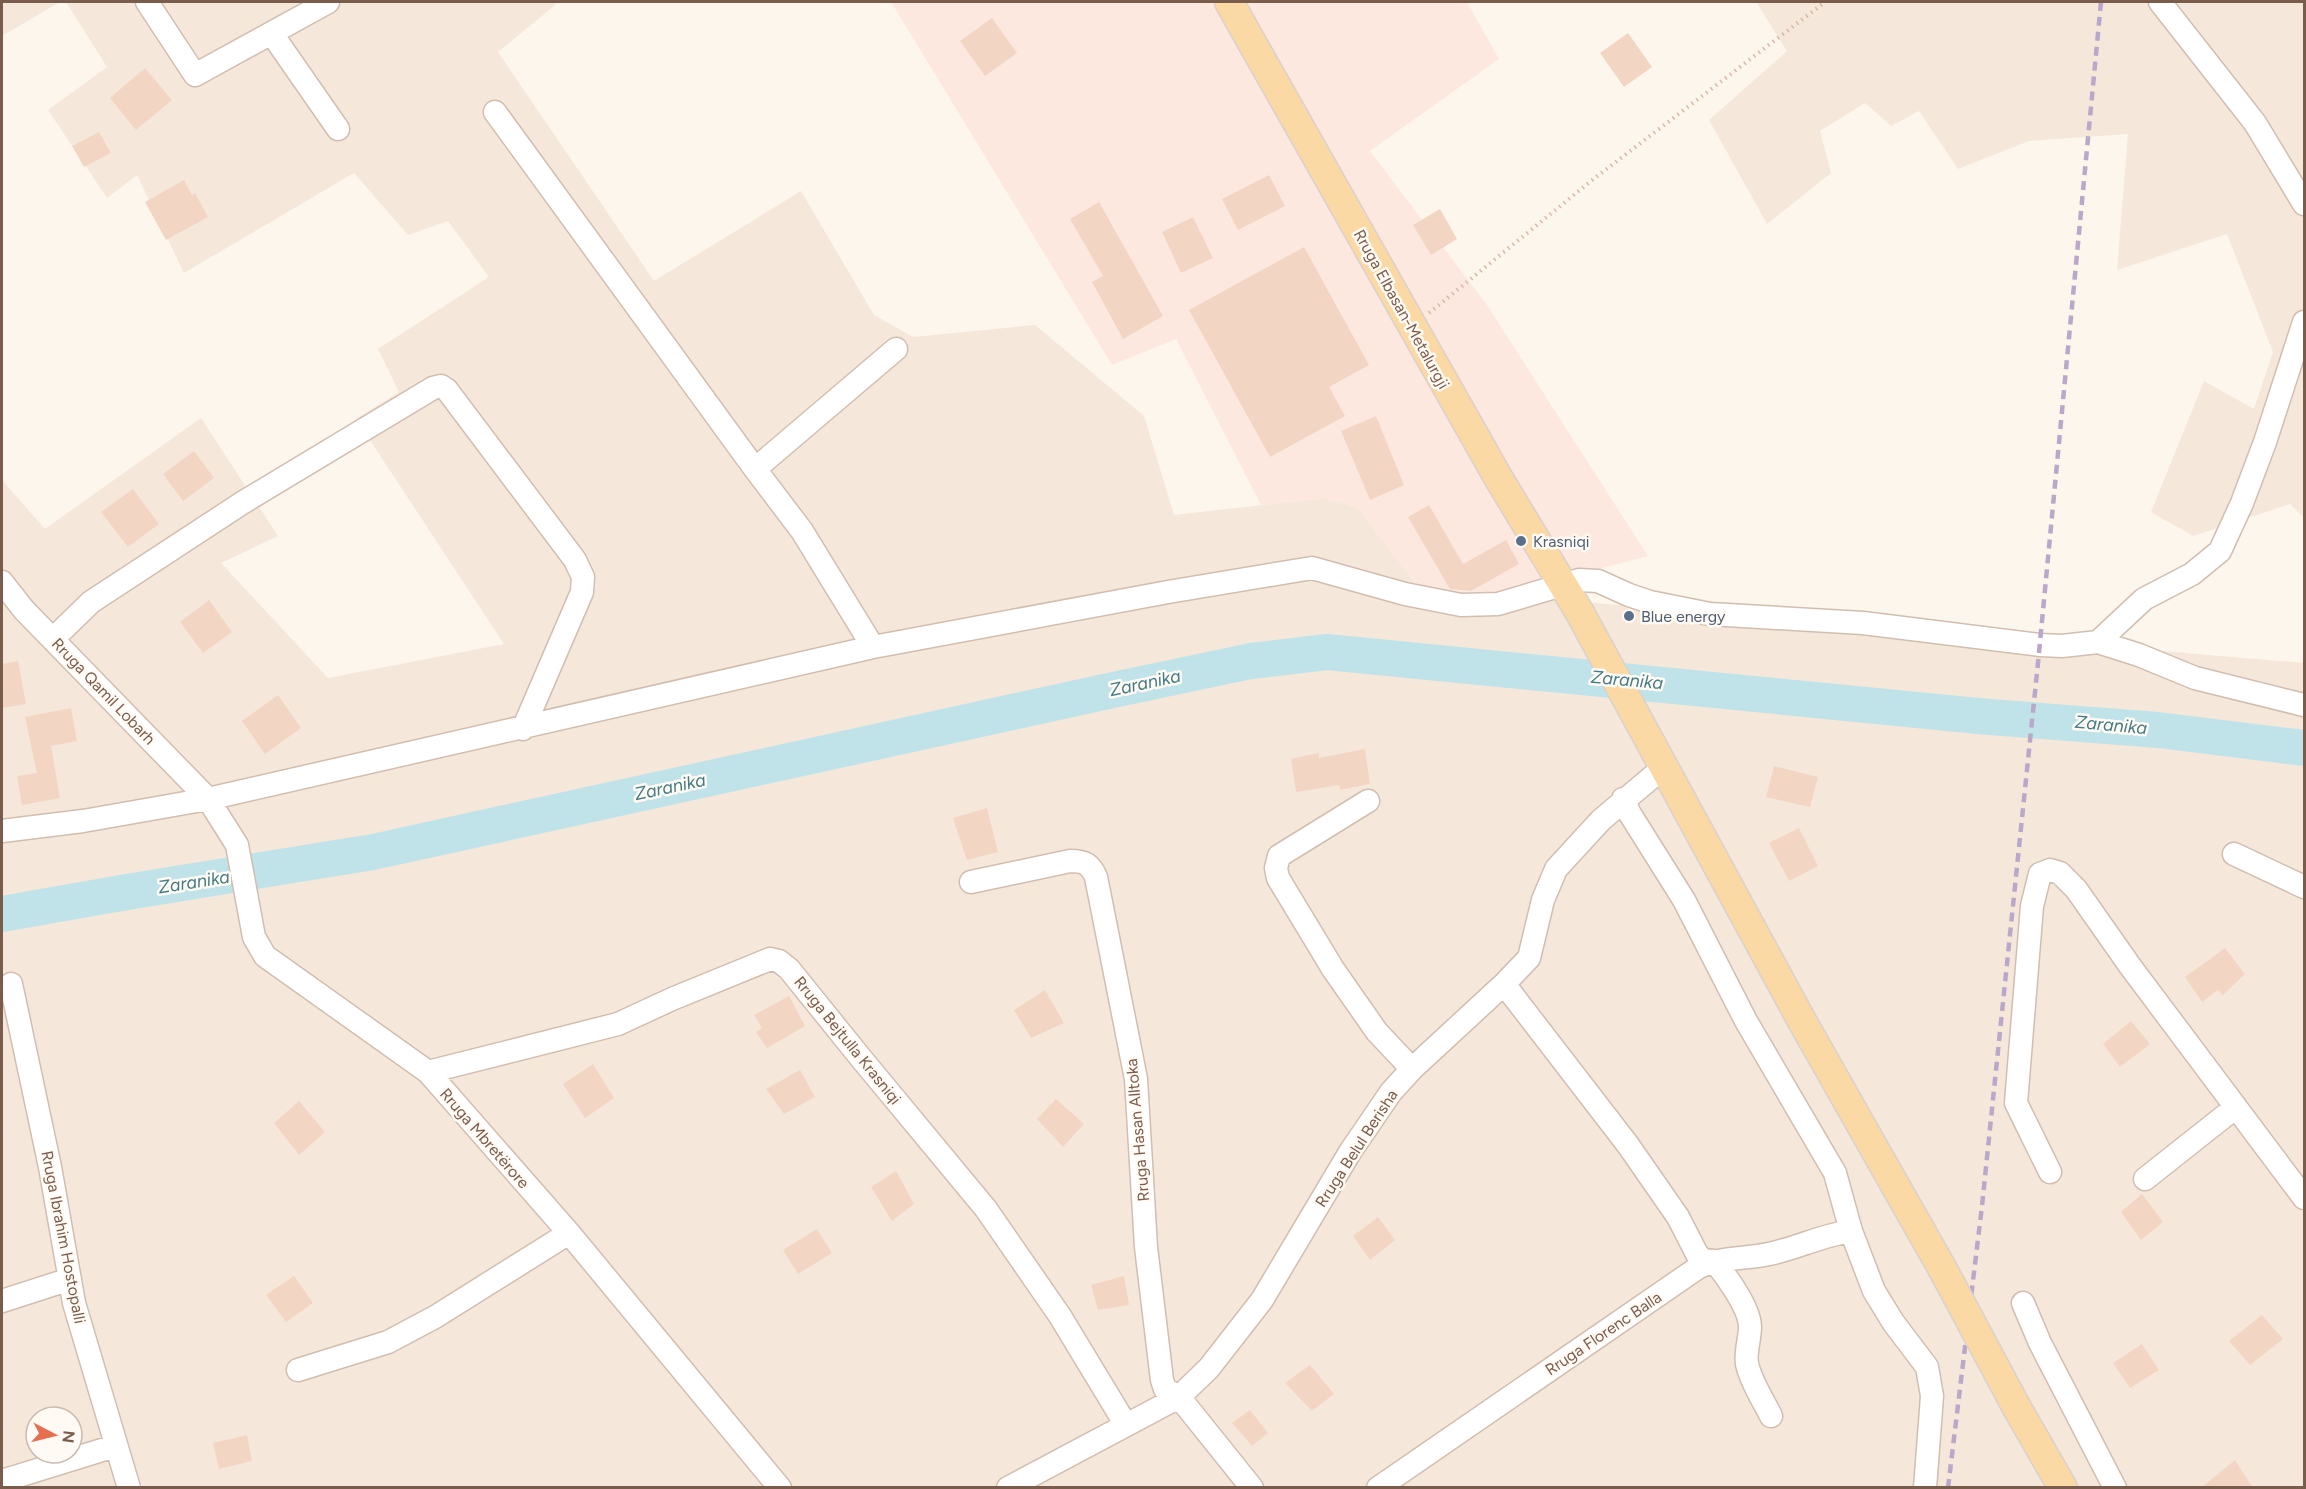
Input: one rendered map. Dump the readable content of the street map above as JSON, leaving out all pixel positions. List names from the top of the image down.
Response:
{
  "streets": {
    "main road": ["Rruga Elbasan-Metalurgji"],
    "street": [
      "Rruga Qamil Lobarh",
      "Rruga Bejtulla Krasniqi",
      "Rruga Hasan Alltoka",
      "Rruga Mbretërore",
      "Rruga Belul Berisha",
      "Rruga Ibrahim Hostopalli",
      "Rruga Florenc Balla"
    ]
  },
  "crossings": [
    ["Rruga Elbasan-Metalurgji", "Rruga Belul Berisha"],
    ["Rruga Qamil Lobarh", "Rruga Mbretërore"],
    ["Rruga Bejtulla Krasniqi", "Rruga Mbretërore"],
    ["Rruga Bejtulla Krasniqi", "Rruga Belul Berisha"],
    ["Rruga Hasan Alltoka", "Rruga Belul Berisha"]
  ],
  "water": ["Zaranika"],
  "places": ["Krasniqi", "Blue energy"],
  "north": "right"
}
